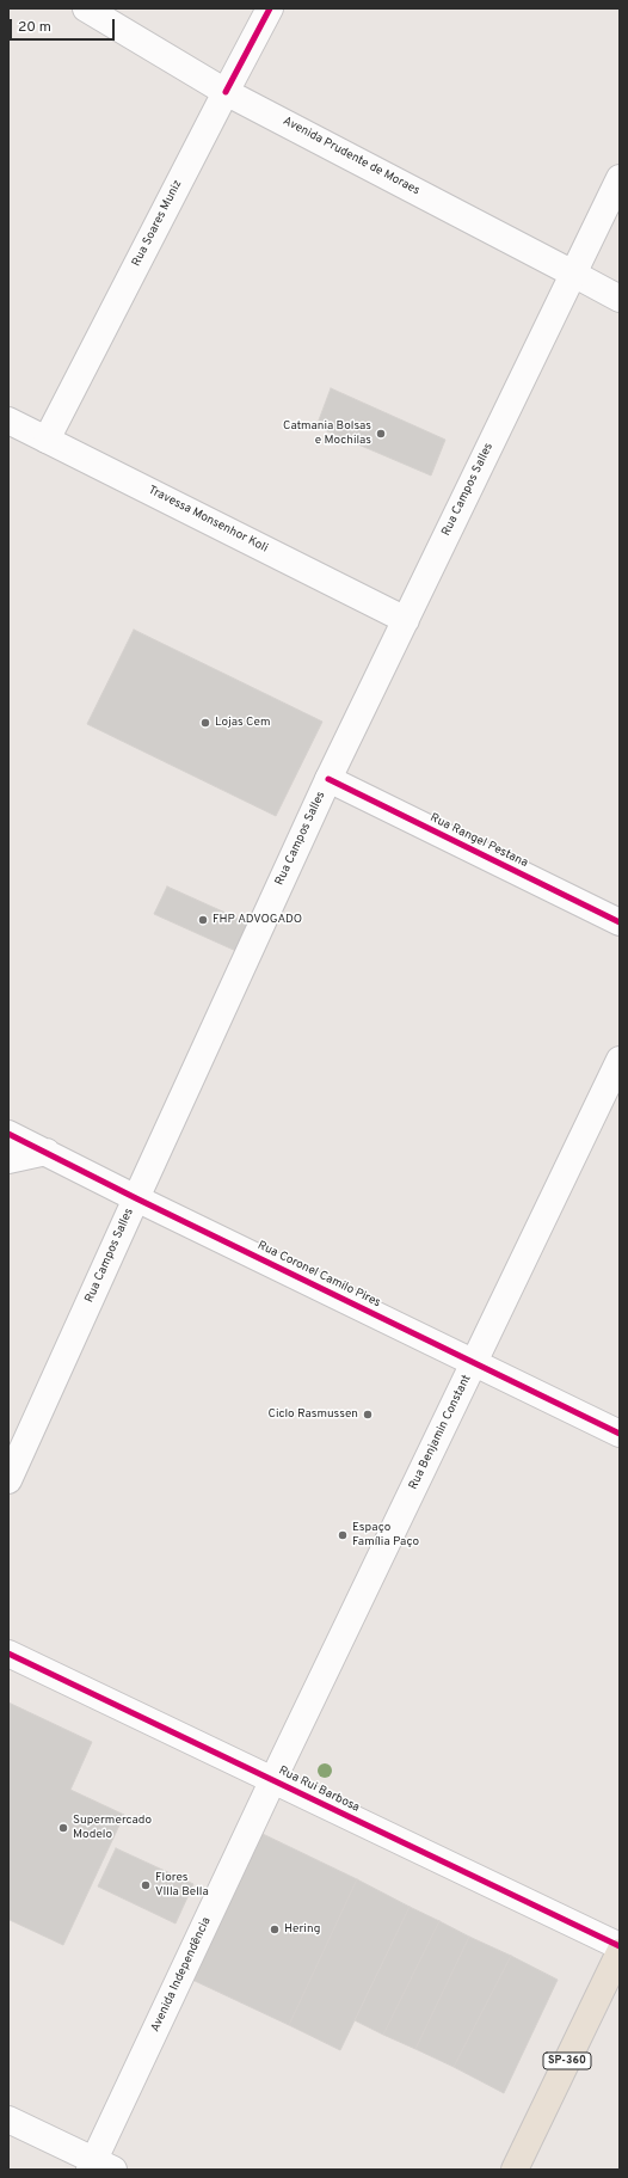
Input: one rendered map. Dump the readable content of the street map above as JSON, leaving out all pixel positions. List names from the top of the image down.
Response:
{
  "streets": {
    "main road": [
      "Avenida Prudente de Moraes",
      "Rua Soares Muniz",
      "Rua Campos Salles",
      "Travessa Monsenhor Koli",
      "Rua Rangel Pestana",
      "Rua Coronel Camilo Pires",
      "Rua Benjamin Constant",
      "Rua Rui Barbosa",
      "Avenida Independência",
      "SP-360"
    ]
  },
  "crossings": [
    ["Avenida Prudente de Moraes", "Rua Soares Muniz"],
    ["Avenida Prudente de Moraes", "Rua Campos Salles"],
    ["Rua Soares Muniz", "Travessa Monsenhor Koli"],
    ["Rua Campos Salles", "Travessa Monsenhor Koli"],
    ["Rua Campos Salles", "Rua Rangel Pestana"],
    ["Rua Campos Salles", "Rua Coronel Camilo Pires"],
    ["Rua Coronel Camilo Pires", "Rua Benjamin Constant"],
    ["Rua Benjamin Constant", "Rua Rui Barbosa"],
    ["Rua Benjamin Constant", "Avenida Independência"],
    ["Rua Rui Barbosa", "Avenida Independência"]
  ],
  "places": [
    "Catmania Bolsas e Mochilas",
    "Lojas Cem",
    "FHP ADVOGADO",
    "Ciclo Rasmussen",
    "Espaço Família Paço",
    "Supermercado Modelo",
    "Flores VIlla Bella",
    "Hering"
  ],
  "scale_bar": "20 m"
}
